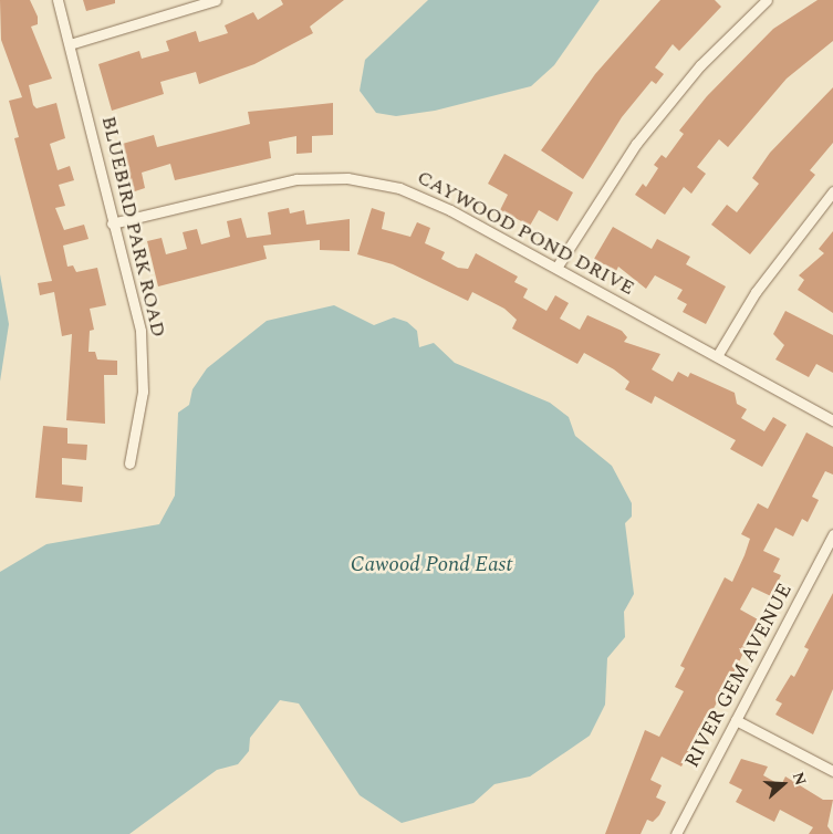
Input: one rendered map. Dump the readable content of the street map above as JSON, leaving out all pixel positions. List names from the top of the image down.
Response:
{
  "streets": {
    "street": ["BLUEBIRD PARK ROAD", "CAYWOOD POND DRIVE", "RIVER GEM AVENUE"]
  },
  "crossings": [
    ["BLUEBIRD PARK ROAD", "CAYWOOD POND DRIVE"]
  ],
  "water": ["Cawood Pond East"],
  "north": "right"
}
